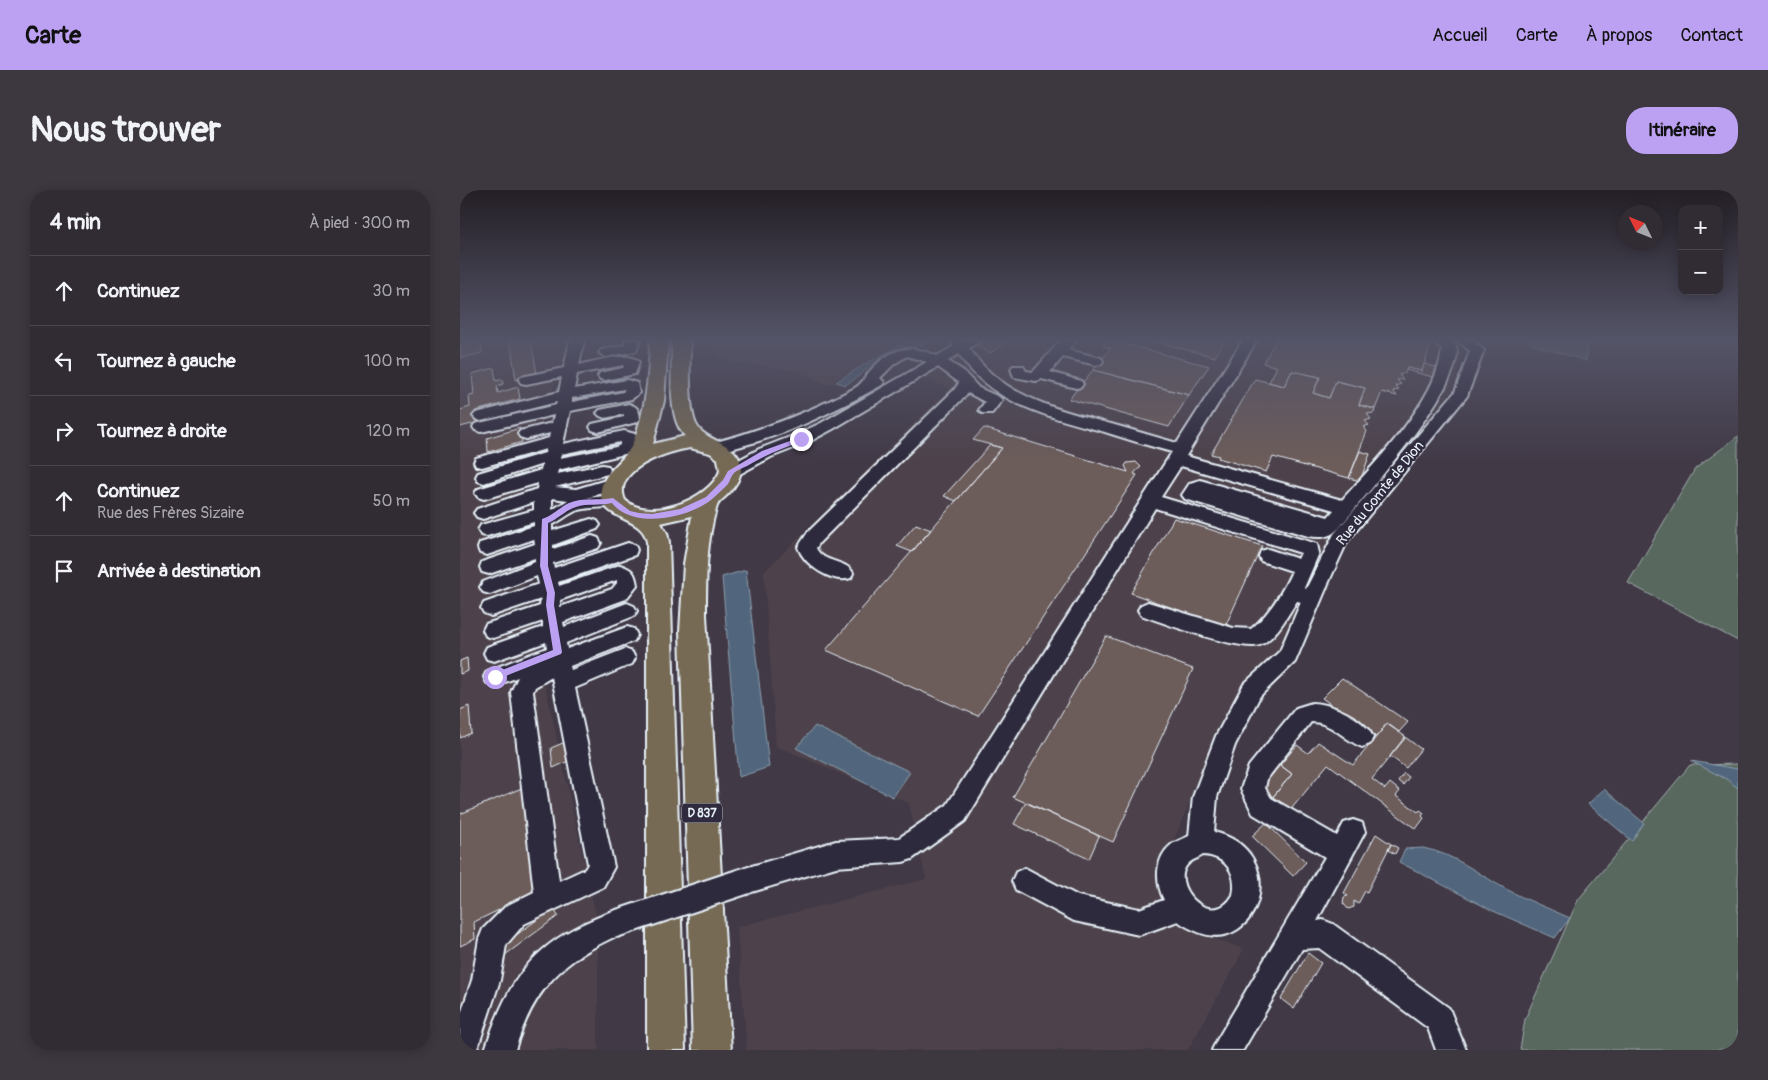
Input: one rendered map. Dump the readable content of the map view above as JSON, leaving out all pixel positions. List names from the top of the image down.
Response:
{
  "streets": {
    "main road": ["D 837"],
    "street": ["Rue du Comte de Dion"]
  },
  "north": "top left",
  "page": {
    "header": "Carte",
    "nav": [
      "Accueil",
      "Carte",
      "À propos",
      "Contact"
    ],
    "buttons": "Itinéraire",
    "title": "Nous trouver",
    "heading": ["4 min", "À pied · 300 m"],
    "map_buttons": ["+", "−"],
    "list": [
      ["Continuez", "30 m"],
      ["Tournez à gauche", "100 m"],
      ["Tournez à droite", "120 m"],
      ["Continuez", "Rue des Frères Sizaire", "50 m"],
      "Arrivée à destination"
    ]
  }
}
